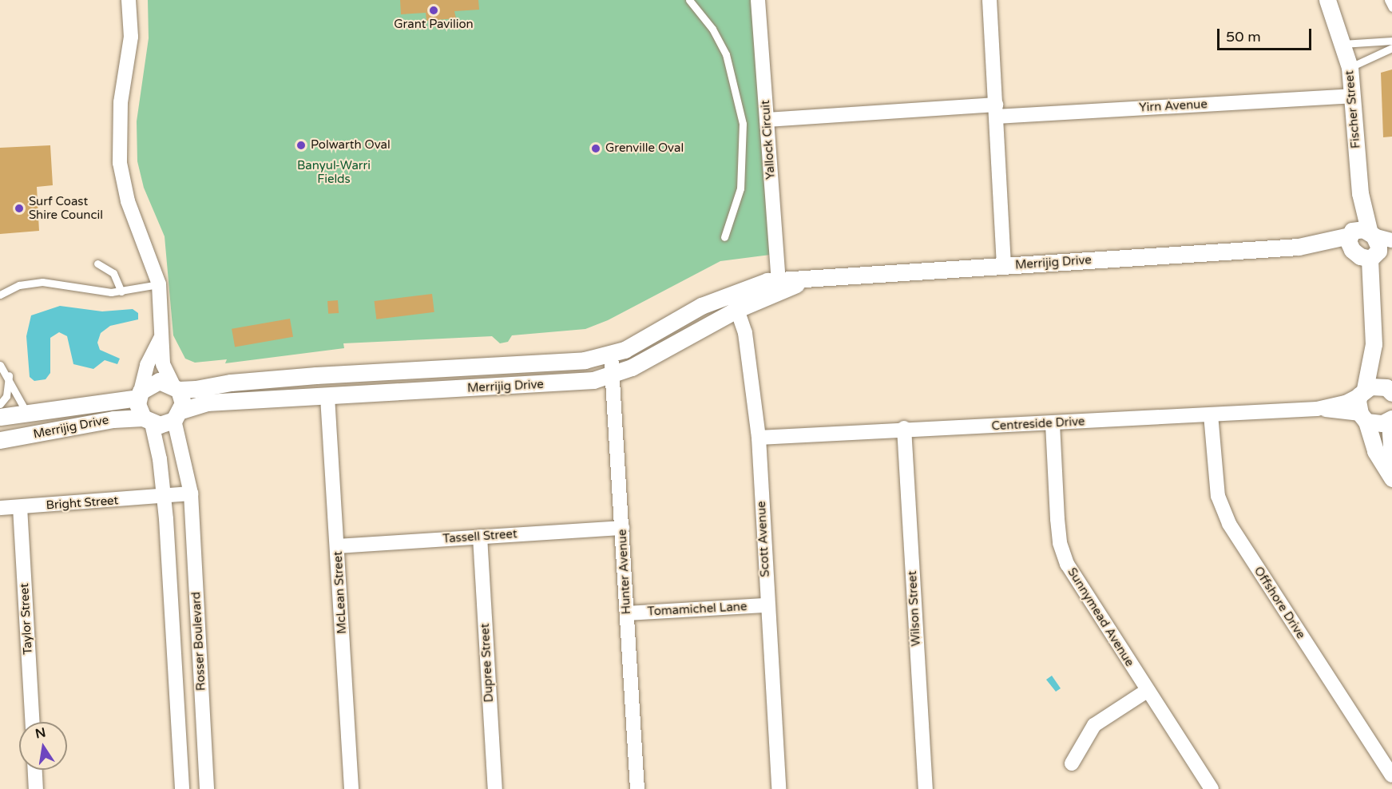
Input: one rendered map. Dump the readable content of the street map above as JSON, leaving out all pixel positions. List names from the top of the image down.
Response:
{
  "streets": {
    "street": [
      "Yirn Avenue",
      "Fischer Street",
      "Yallock Circuit",
      "Merrijig Drive",
      "Centreside Drive",
      "Bright Street",
      "Tassell Street",
      "Scott Avenue",
      "Hunter Avenue",
      "McLean Street",
      "Offshore Drive",
      "Wilson Street",
      "Tomamichel Lane",
      "Sunnymead Avenue",
      "Taylor Street",
      "Rosser Boulevard",
      "Dupree Street"
    ]
  },
  "crossings": [
    ["Yirn Avenue", "Fischer Street"],
    ["Yirn Avenue", "Yallock Circuit"],
    ["Fischer Street", "Merrijig Drive"],
    ["Fischer Street", "Centreside Drive"],
    ["Yallock Circuit", "Merrijig Drive"],
    ["Merrijig Drive", "Scott Avenue"],
    ["Merrijig Drive", "Hunter Avenue"],
    ["Merrijig Drive", "McLean Street"],
    ["Merrijig Drive", "Rosser Boulevard"],
    ["Centreside Drive", "Scott Avenue"],
    ["Centreside Drive", "Offshore Drive"],
    ["Centreside Drive", "Wilson Street"],
    ["Centreside Drive", "Sunnymead Avenue"],
    ["Bright Street", "Taylor Street"],
    ["Tassell Street", "Hunter Avenue"],
    ["Tassell Street", "McLean Street"],
    ["Tassell Street", "Dupree Street"],
    ["Scott Avenue", "Tomamichel Lane"],
    ["Hunter Avenue", "Tomamichel Lane"]
  ],
  "parks": ["Banyul-Warri Fields"],
  "places": [
    "Grant Pavilion",
    "Polwarth Oval",
    "Grenville Oval",
    "Surf Coast Shire Council"
  ],
  "scale_bar": "50 m",
  "north": "top"
}
